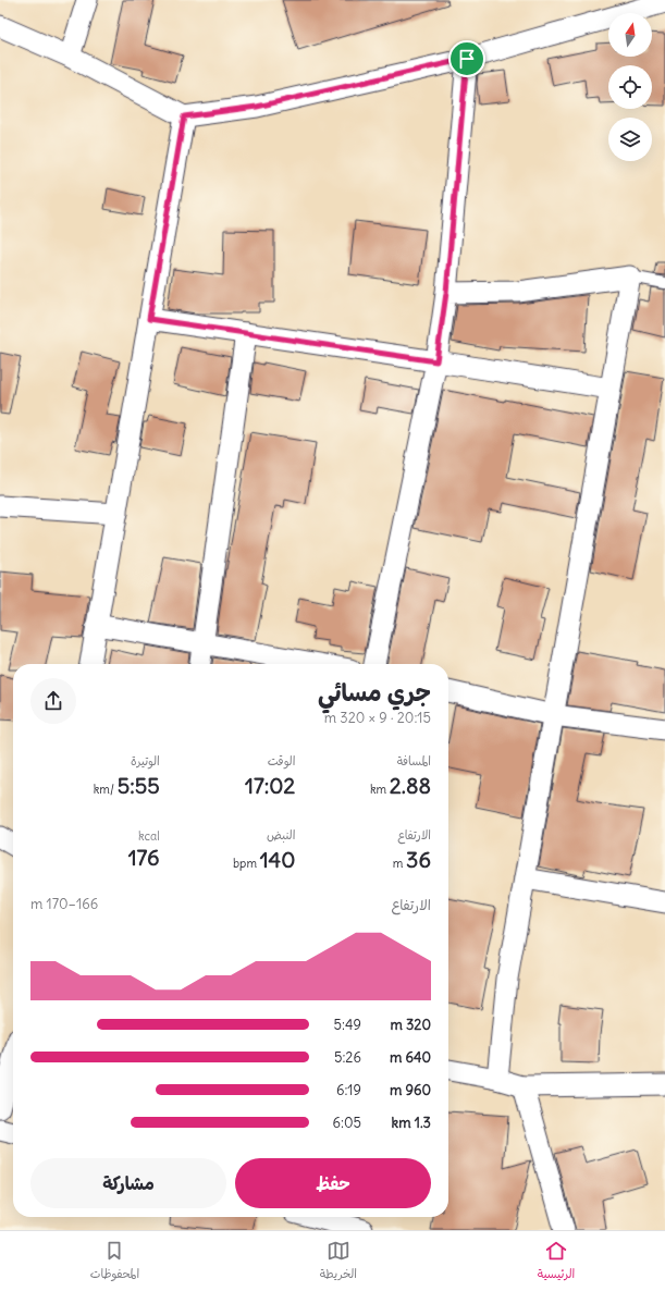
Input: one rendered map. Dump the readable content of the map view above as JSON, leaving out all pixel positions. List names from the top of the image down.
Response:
{
  "north": "top",
  "page": {
    "heading": ["جري مسائي", "20:15 · 9 × 320 m"],
    "stats": [
      ["المسافة", "2.88 km"],
      ["الوقت", "17:02"],
      ["الوتيرة", "5:55 /km"],
      ["الارتفاع", "36 m"],
      ["النبض", "140 bpm"],
      ["kcal", "176"]
    ],
    "chart": ["الارتفاع", "166–170 m"],
    "list": [
      {
        "name": "320 m",
        "note": "5:49"
      },
      {
        "name": "640 m",
        "note": "5:26"
      },
      {
        "name": "960 m",
        "note": "6:19"
      },
      {
        "name": "1.3 km",
        "note": "6:05"
      }
    ],
    "buttons": ["حفظ", "مشاركة"],
    "tabs": ["الرئيسية", "الخريطة", "المحفوظات"]
  }
}
